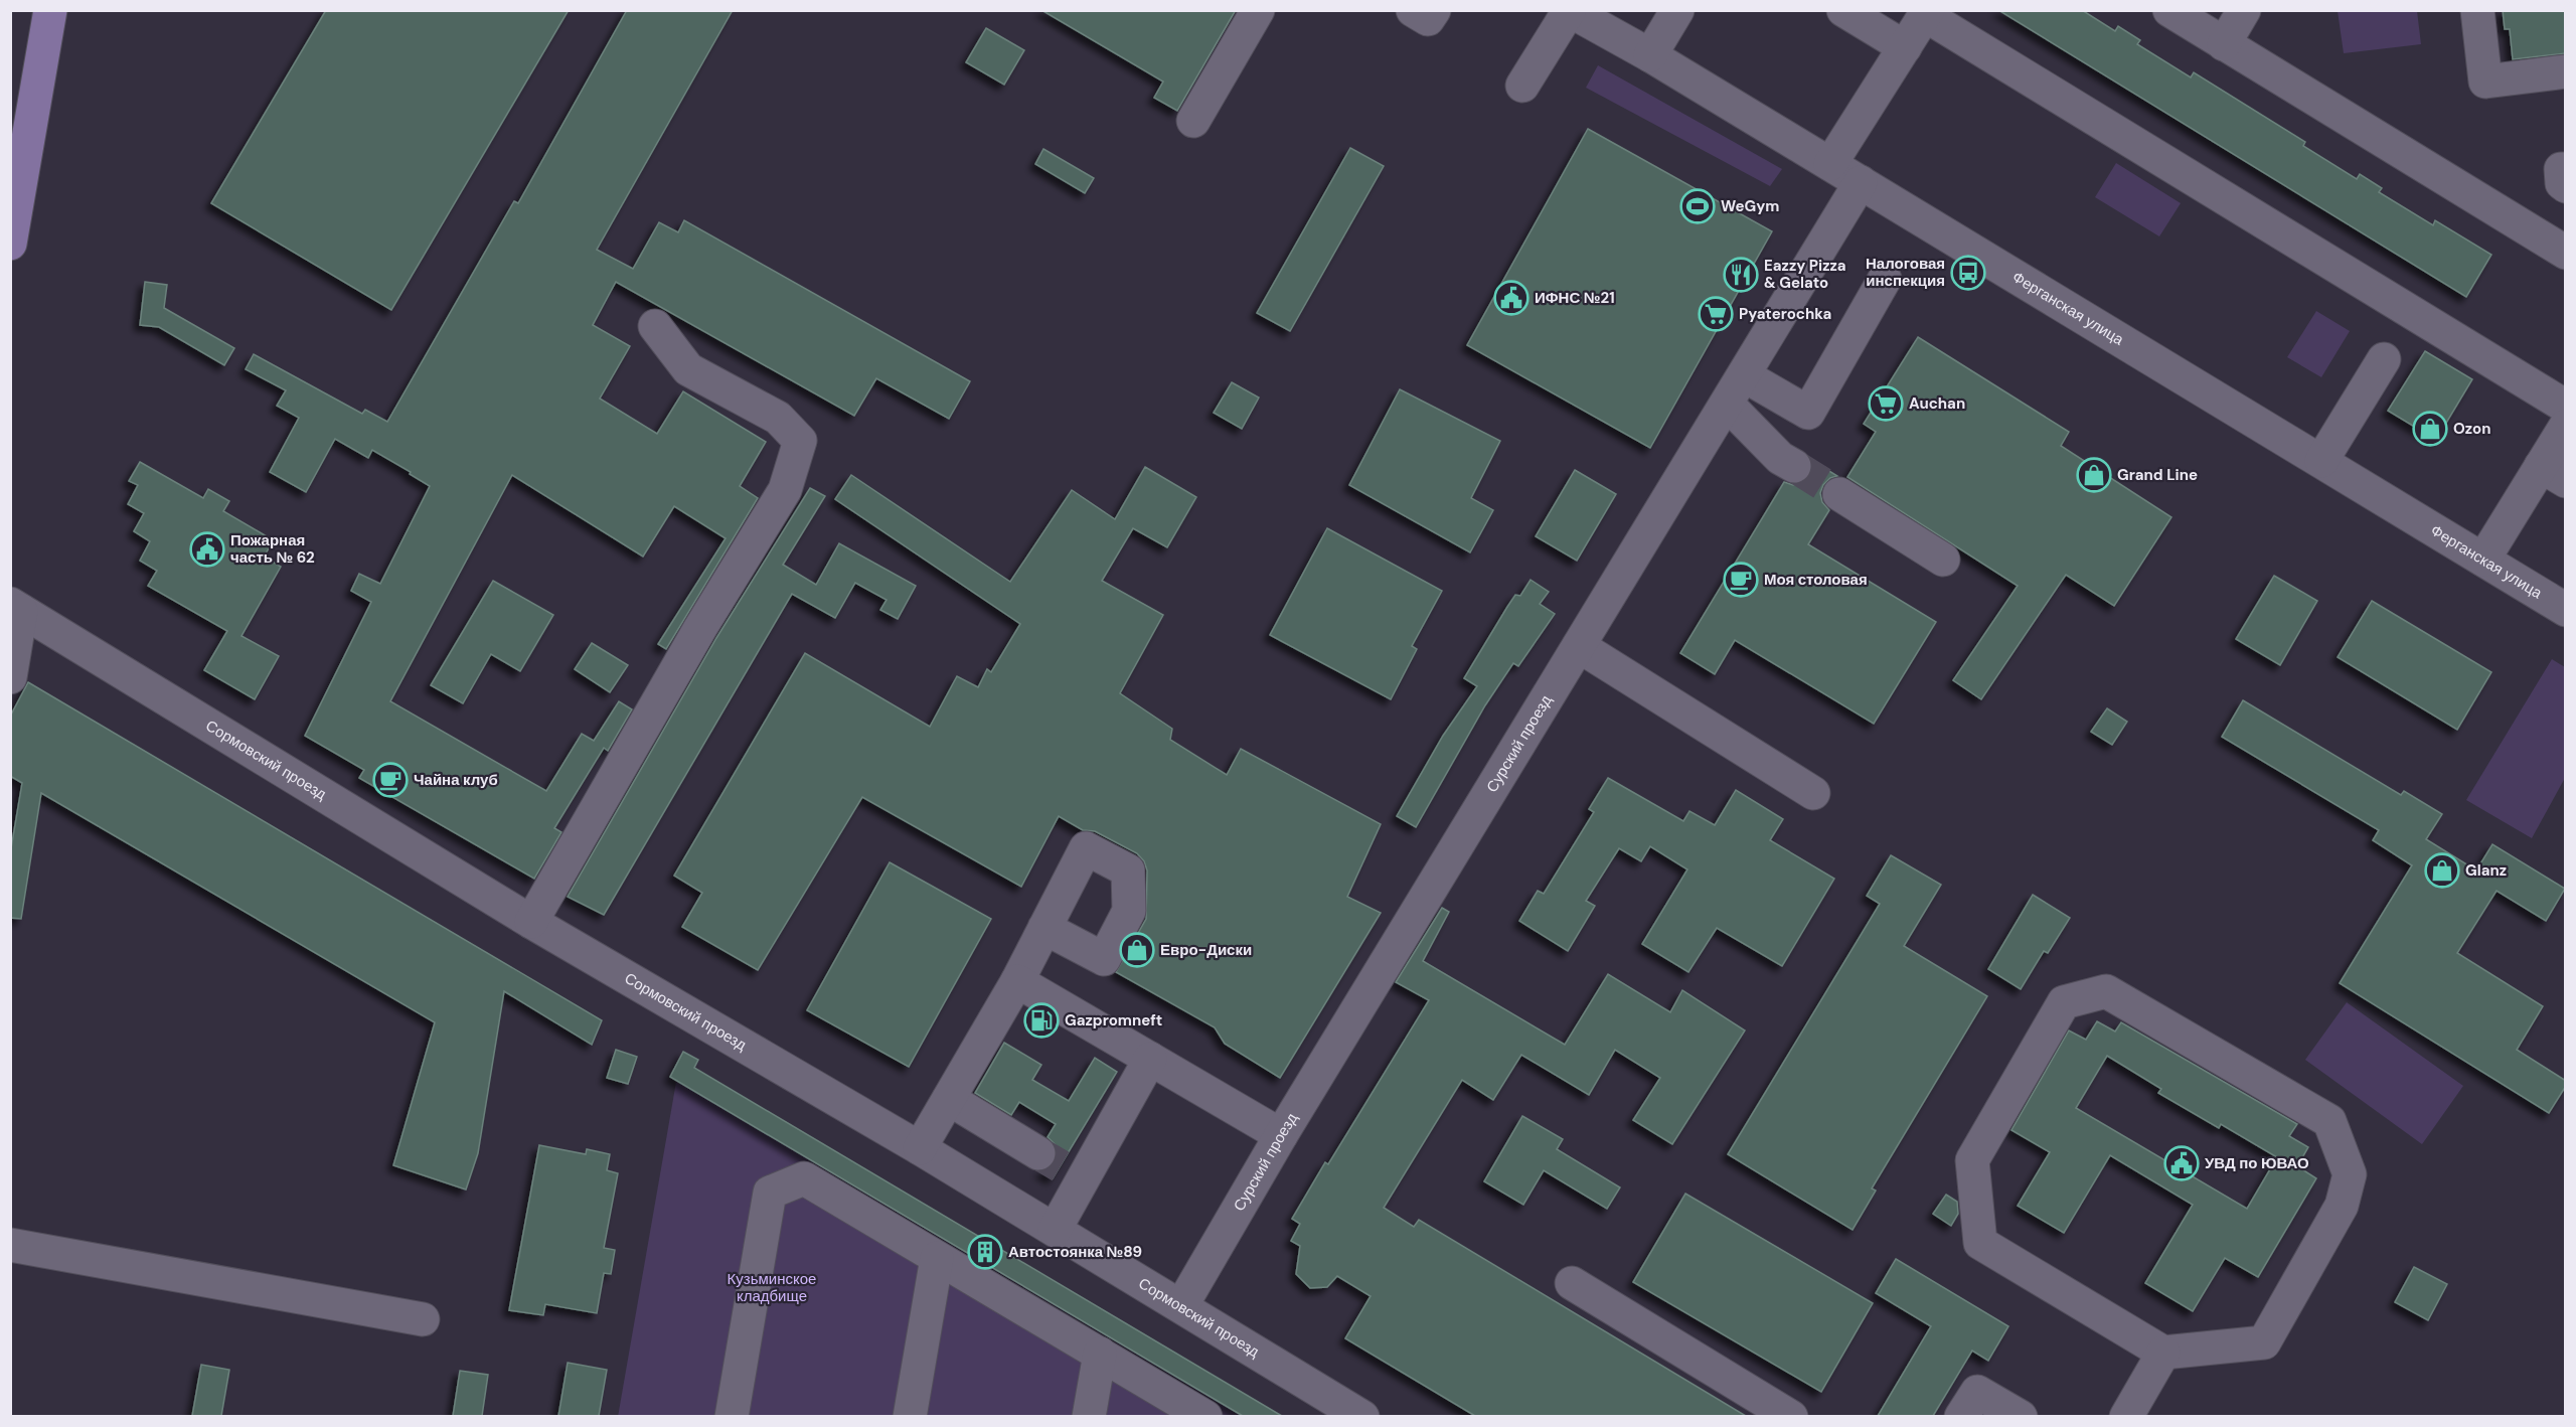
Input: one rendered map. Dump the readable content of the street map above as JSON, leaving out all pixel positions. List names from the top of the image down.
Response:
{
  "streets": {
    "street": ["Ферганская улица", "Сурский проезд", "Сормовский проезд"]
  },
  "crossings": [
    ["Ферганская улица", "Сурский проезд"],
    ["Сурский проезд", "Сормовский проезд"]
  ],
  "parks": ["Кузьминское кладбище"],
  "places": {
    "sports": ["WeGym"],
    "bus stop": ["Налоговая инспекция"],
    "restaurant": ["Eazzy Pizza & Gelato"],
    "public building": ["ИФНС №21", "Пожарная часть № 62", "УВД по ЮВАО"],
    "supermarket": ["Pyaterochka", "Auchan"],
    "shop": [
      "Ozon",
      "Grand Line",
      "Glanz",
      "Евро-Диски"
    ],
    "cafe": ["Моя столовая", "Чайна клуб"],
    "fuel station": ["Gazpromneft"],
    "building": ["Автостоянка №89"]
  }
}
